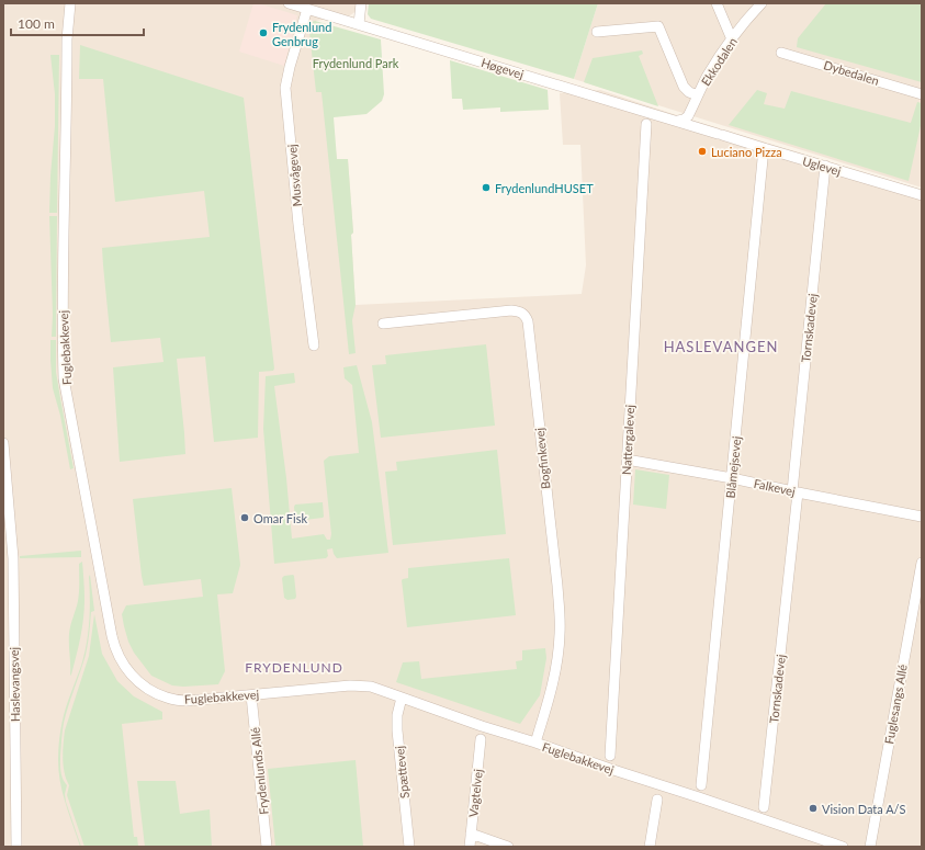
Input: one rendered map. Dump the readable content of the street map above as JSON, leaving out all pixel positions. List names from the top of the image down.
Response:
{
  "streets": {
    "street": [
      "Ekkodalen",
      "Høgevej",
      "Dybedalen",
      "Uglevej",
      "Musvågevej",
      "Tornskadevej",
      "Fuglebakkevej",
      "Nattergalevej",
      "Bogfinkevej",
      "Blåmejsevej",
      "Falkevej",
      "Haslevangsvej",
      "Fuglesangs Allé",
      "Frydenlunds Allé",
      "Spættevej",
      "Vagtelvej"
    ]
  },
  "crossings": [
    ["Ekkodalen", "Høgevej"],
    ["Høgevej", "Uglevej"],
    ["Høgevej", "Musvågevej"],
    ["Uglevej", "Tornskadevej"],
    ["Uglevej", "Blåmejsevej"],
    ["Tornskadevej", "Falkevej"],
    ["Fuglebakkevej", "Bogfinkevej"],
    ["Fuglebakkevej", "Frydenlunds Allé"],
    ["Fuglebakkevej", "Spættevej"],
    ["Nattergalevej", "Falkevej"],
    ["Blåmejsevej", "Falkevej"]
  ],
  "districts": ["HASLEVANGEN", "FRYDENLUND"],
  "parks": ["Frydenlund Park"],
  "places": [
    "Frydenlund Genbrug",
    "Luciano Pizza",
    "FrydenlundHUSET",
    "Omar Fisk",
    "Vision Data A/S"
  ],
  "scale_bar": "100 m"
}
